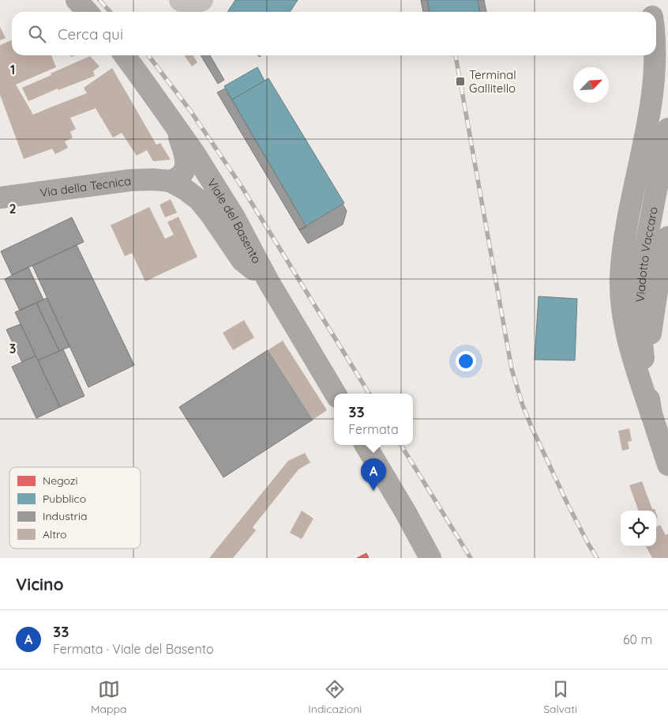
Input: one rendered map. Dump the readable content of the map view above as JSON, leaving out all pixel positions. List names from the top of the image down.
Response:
{
  "streets": {
    "main road": ["Via della Tecnica", "Viale del Basento", "Viadotto Vaccaro"]
  },
  "crossings": [
    ["Via della Tecnica", "Viale del Basento"]
  ],
  "places": {
    "transit": ["Terminal Gallitello"]
  },
  "legend": [
    "Negozi",
    "Pubblico",
    "Industria",
    "Altro"
  ],
  "north": "top right",
  "page": {
    "search": "Cerca qui",
    "popup": ["33", "Fermata"],
    "pins": "A",
    "heading": "Vicino",
    "list": [
      {
        "mark": "A",
        "name": "33",
        "note": "Fermata · Viale del Basento",
        "value": "60 m"
      }
    ],
    "nav": ["Mappa", "Indicazioni", "Salvati"]
  },
  "grid": {
    "rows": ["1", "2", "3"]
  }
}
